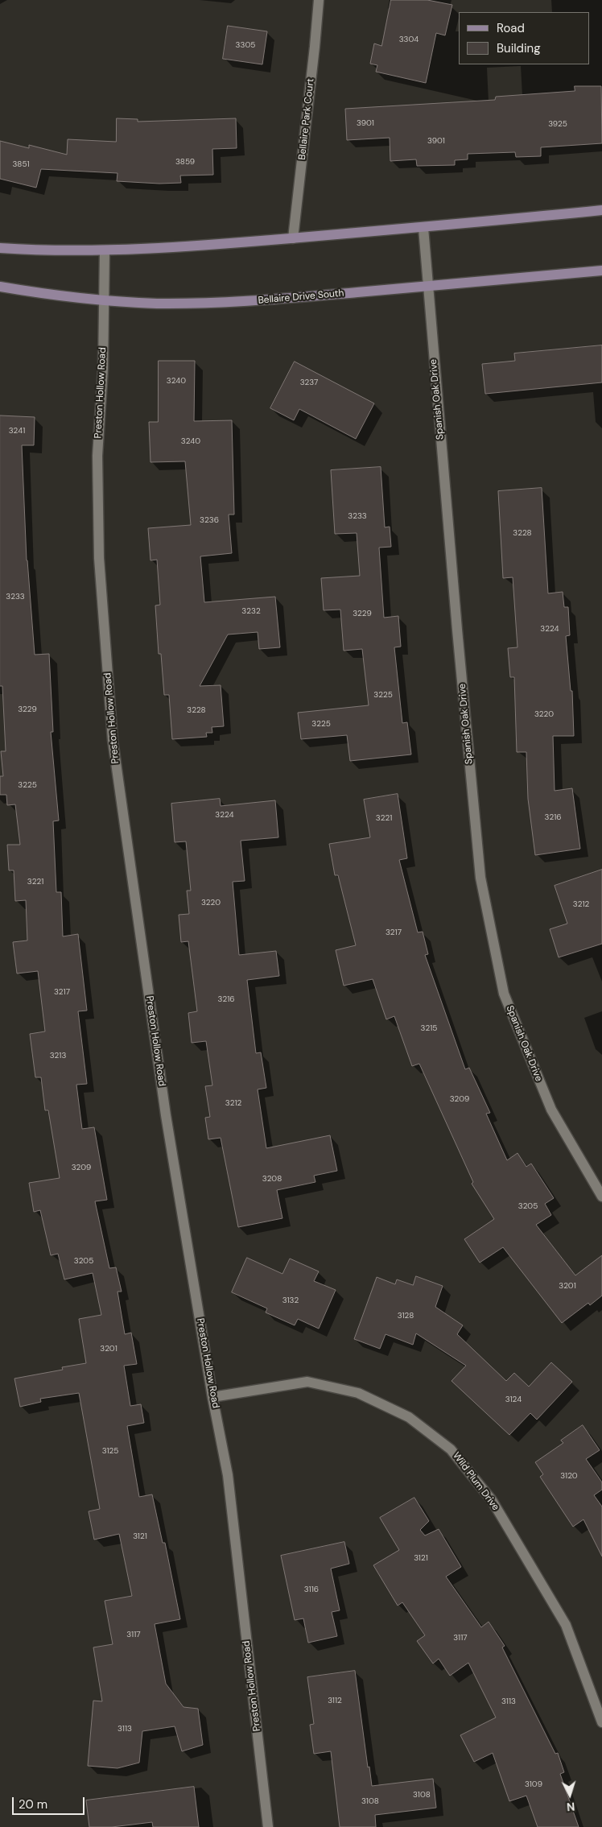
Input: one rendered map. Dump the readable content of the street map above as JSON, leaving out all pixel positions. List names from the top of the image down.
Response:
{
  "streets": {
    "main road": ["Bellaire Drive South"],
    "street": [
      "Bellaire Park Court",
      "Preston Hollow Road",
      "Spanish Oak Drive",
      "Wild Plum Drive"
    ]
  },
  "crossings": [
    ["Bellaire Drive South", "Preston Hollow Road"],
    ["Bellaire Drive South", "Spanish Oak Drive"],
    ["Preston Hollow Road", "Wild Plum Drive"]
  ],
  "house_numbers": [
    "3304",
    "3305",
    "3901",
    "3925",
    "3901",
    "3859",
    "3851",
    "3240",
    "3237",
    "3241",
    "3240",
    "3233",
    "3236",
    "3228",
    "3233",
    "3232",
    "3229",
    "3224",
    "3225",
    "3229",
    "3228",
    "3220",
    "3225",
    "3225",
    "3224",
    "3216",
    "3221",
    "3221",
    "3220",
    "3212",
    "3217",
    "3217",
    "3216",
    "3215",
    "3213",
    "3209",
    "3212",
    "3209",
    "3208",
    "3205",
    "3205",
    "3201",
    "3132",
    "3128",
    "3201",
    "3124",
    "3125",
    "3120",
    "3121",
    "3121",
    "3116",
    "3117",
    "3117",
    "3112",
    "3113",
    "3113",
    "3109",
    "3108",
    "3108"
  ],
  "legend": ["Road", "Building"],
  "scale_bar": "20 m",
  "north": "bottom"
}
